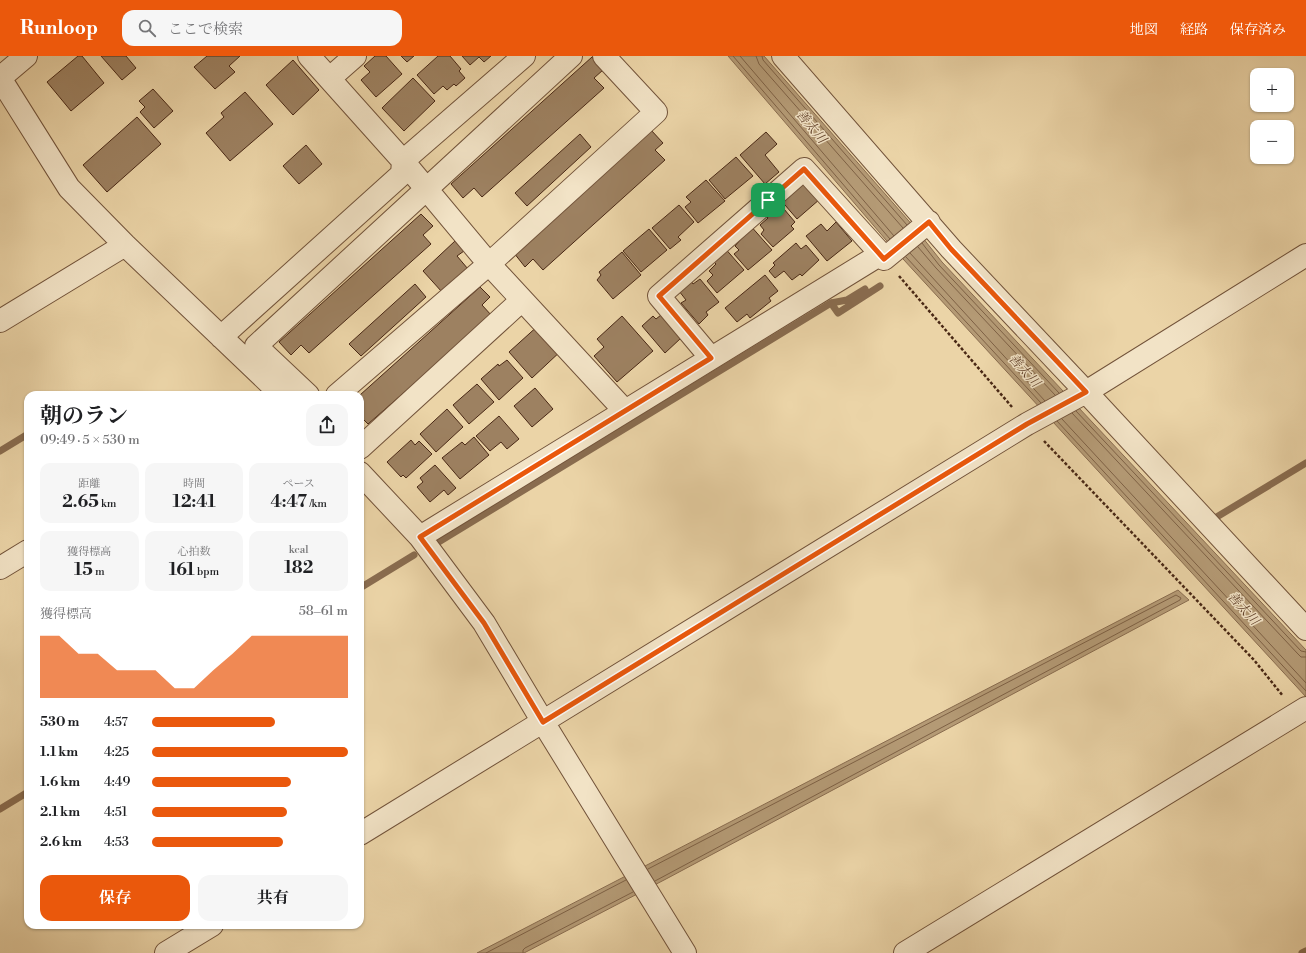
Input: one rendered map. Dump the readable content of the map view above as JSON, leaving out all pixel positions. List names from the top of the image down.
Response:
{
  "water": ["善太川"],
  "page": {
    "header": "Runloop",
    "search": "ここで検索",
    "nav": ["地図", "経路", "保存済み"],
    "map_buttons": ["+", "−"],
    "heading": ["朝のラン", "09:49 · 5 × 530 m"],
    "stats": [
      ["距離", "2.65 km"],
      ["時間", "12:41"],
      ["ペース", "4:47 /km"],
      ["獲得標高", "15 m"],
      ["心拍数", "161 bpm"],
      ["kcal", "182"]
    ],
    "chart": ["獲得標高", "58–61 m"],
    "list": [
      {
        "name": "530 m",
        "note": "4:57"
      },
      {
        "name": "1.1 km",
        "note": "4:25"
      },
      {
        "name": "1.6 km",
        "note": "4:49"
      },
      {
        "name": "2.1 km",
        "note": "4:51"
      },
      {
        "name": "2.6 km",
        "note": "4:53"
      }
    ],
    "buttons": ["保存", "共有"]
  }
}
